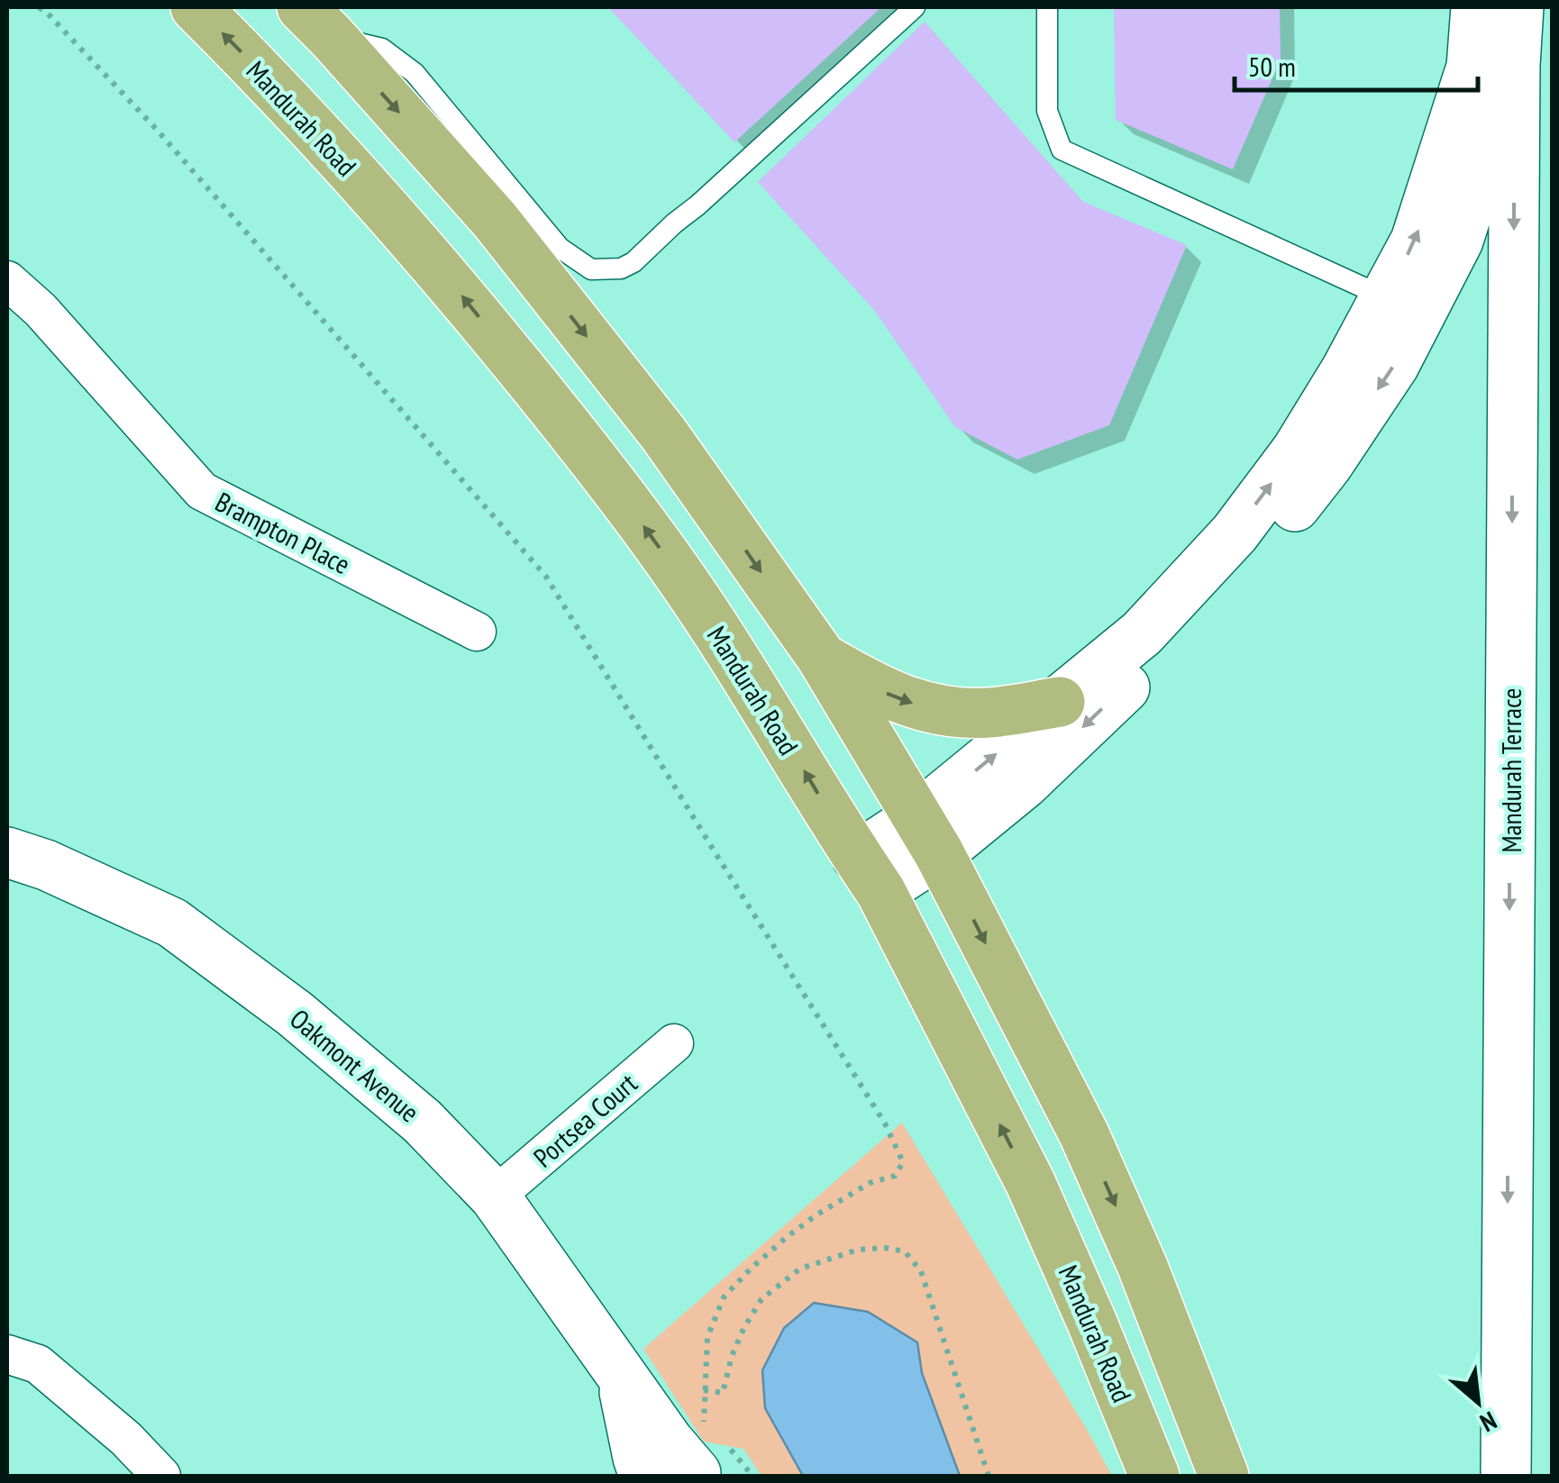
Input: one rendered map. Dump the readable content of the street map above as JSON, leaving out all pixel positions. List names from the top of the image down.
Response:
{
  "streets": {
    "highway": ["Mandurah Road"],
    "main road": ["Mandurah Terrace", "Oakmont Avenue"],
    "street": ["Brampton Place", "Portsea Court"]
  },
  "crossings": [
    ["Mandurah Road", "Mandurah Terrace"],
    ["Oakmont Avenue", "Portsea Court"]
  ],
  "scale_bar": "50 m",
  "north": "bottom right"
}
